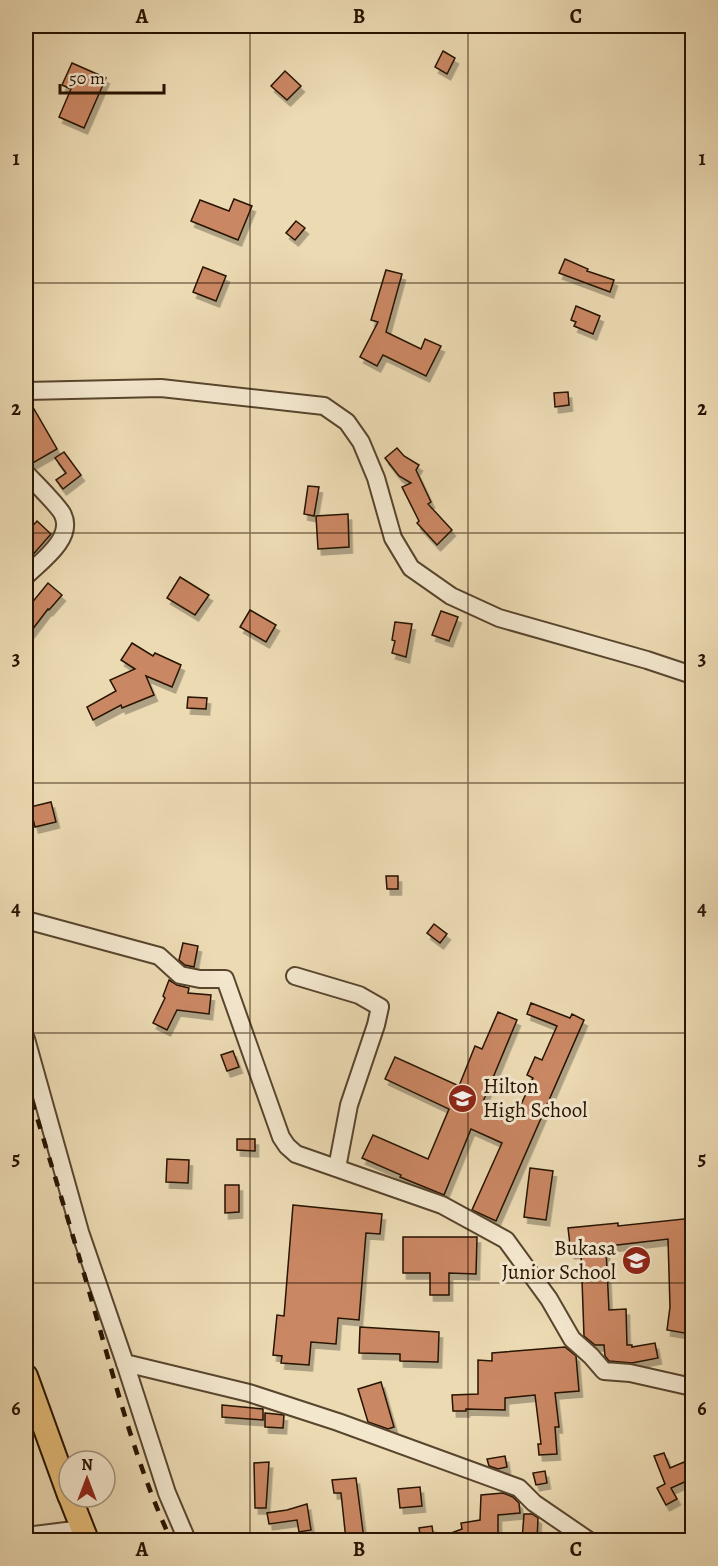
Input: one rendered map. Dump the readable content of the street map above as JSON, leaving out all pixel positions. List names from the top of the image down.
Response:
{
  "places": {
    "school or university": ["Hilton High School", "Bukasa Junior School"]
  },
  "scale_bar": "50 m",
  "north": "top",
  "grid": {
    "columns": ["A", "B", "C"],
    "rows": [
      "1",
      "2",
      "3",
      "4",
      "5",
      "6"
    ]
  }
}
